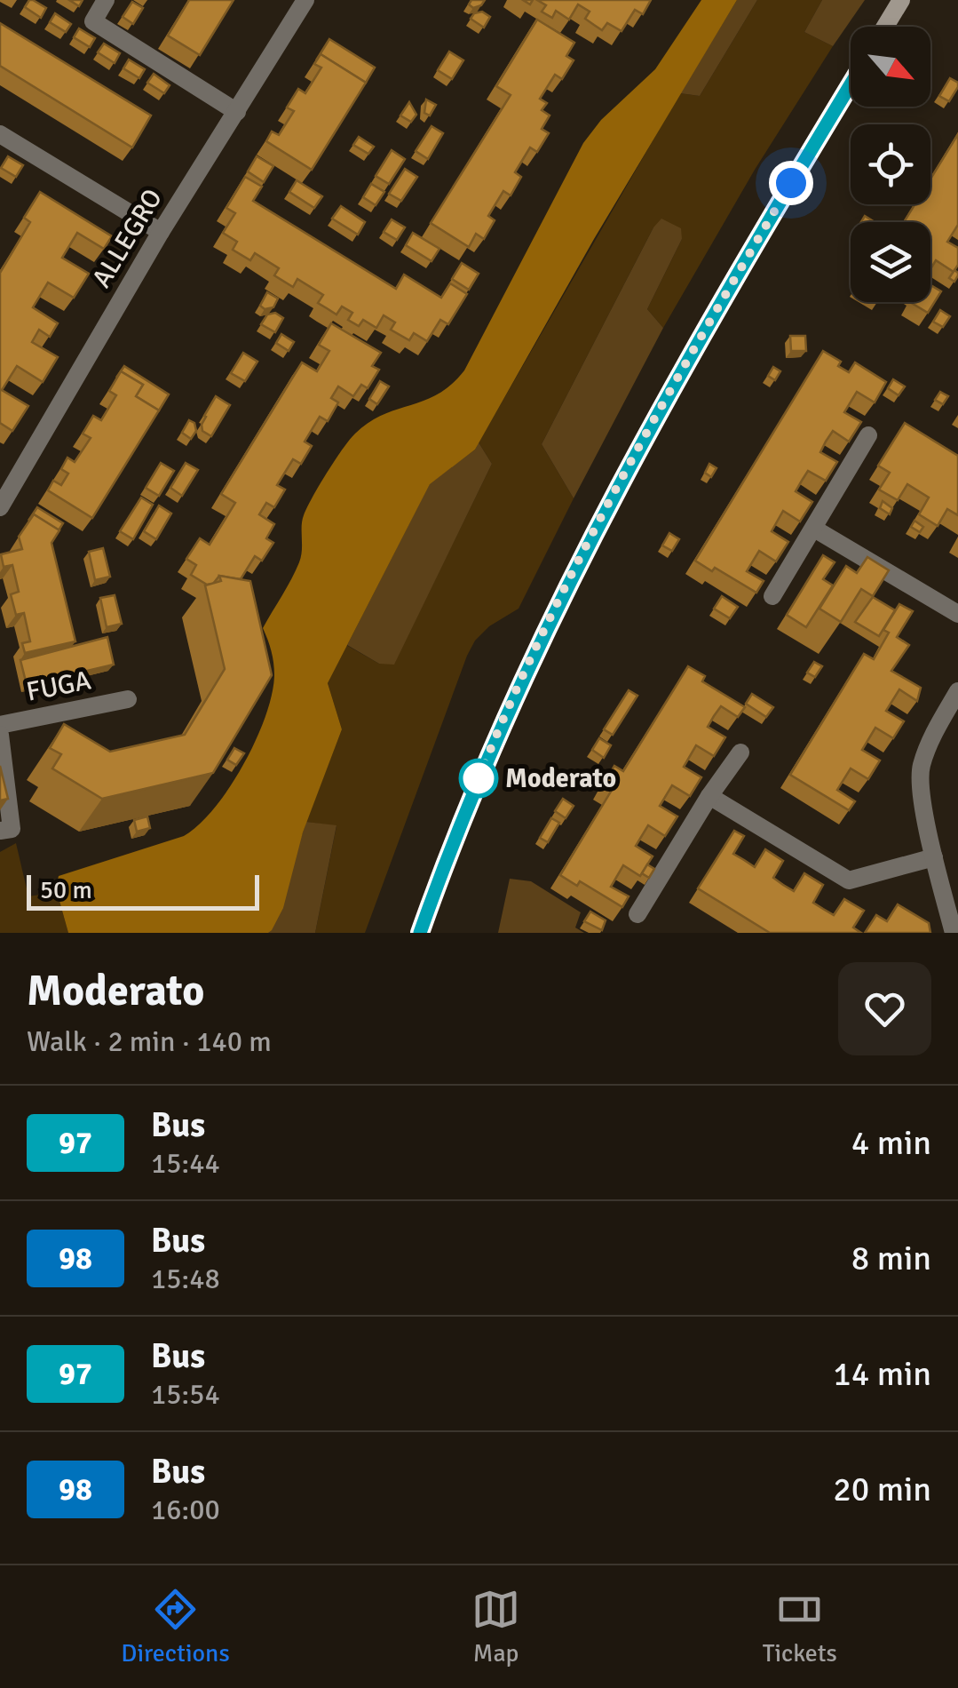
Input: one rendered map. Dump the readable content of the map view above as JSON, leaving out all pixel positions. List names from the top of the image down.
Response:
{
  "streets": {
    "street": ["ALLEGRO", "FUGA"]
  },
  "places": ["Moderato"],
  "lines": ["bus line 97"],
  "scale_bar": "50 m",
  "north": "bottom right",
  "page": {
    "scale": "50 m",
    "heading": ["Moderato", "Walk · 2 min · 140 m"],
    "list": [
      {
        "mark": "97",
        "name": "Bus",
        "note": "15:44",
        "value": "4 min"
      },
      {
        "mark": "98",
        "name": "Bus",
        "note": "15:48",
        "value": "8 min"
      },
      {
        "mark": "97",
        "name": "Bus",
        "note": "15:54",
        "value": "14 min"
      },
      {
        "mark": "98",
        "name": "Bus",
        "note": "16:00",
        "value": "20 min"
      }
    ],
    "tabs": ["Directions", "Map", "Tickets"]
  }
}
